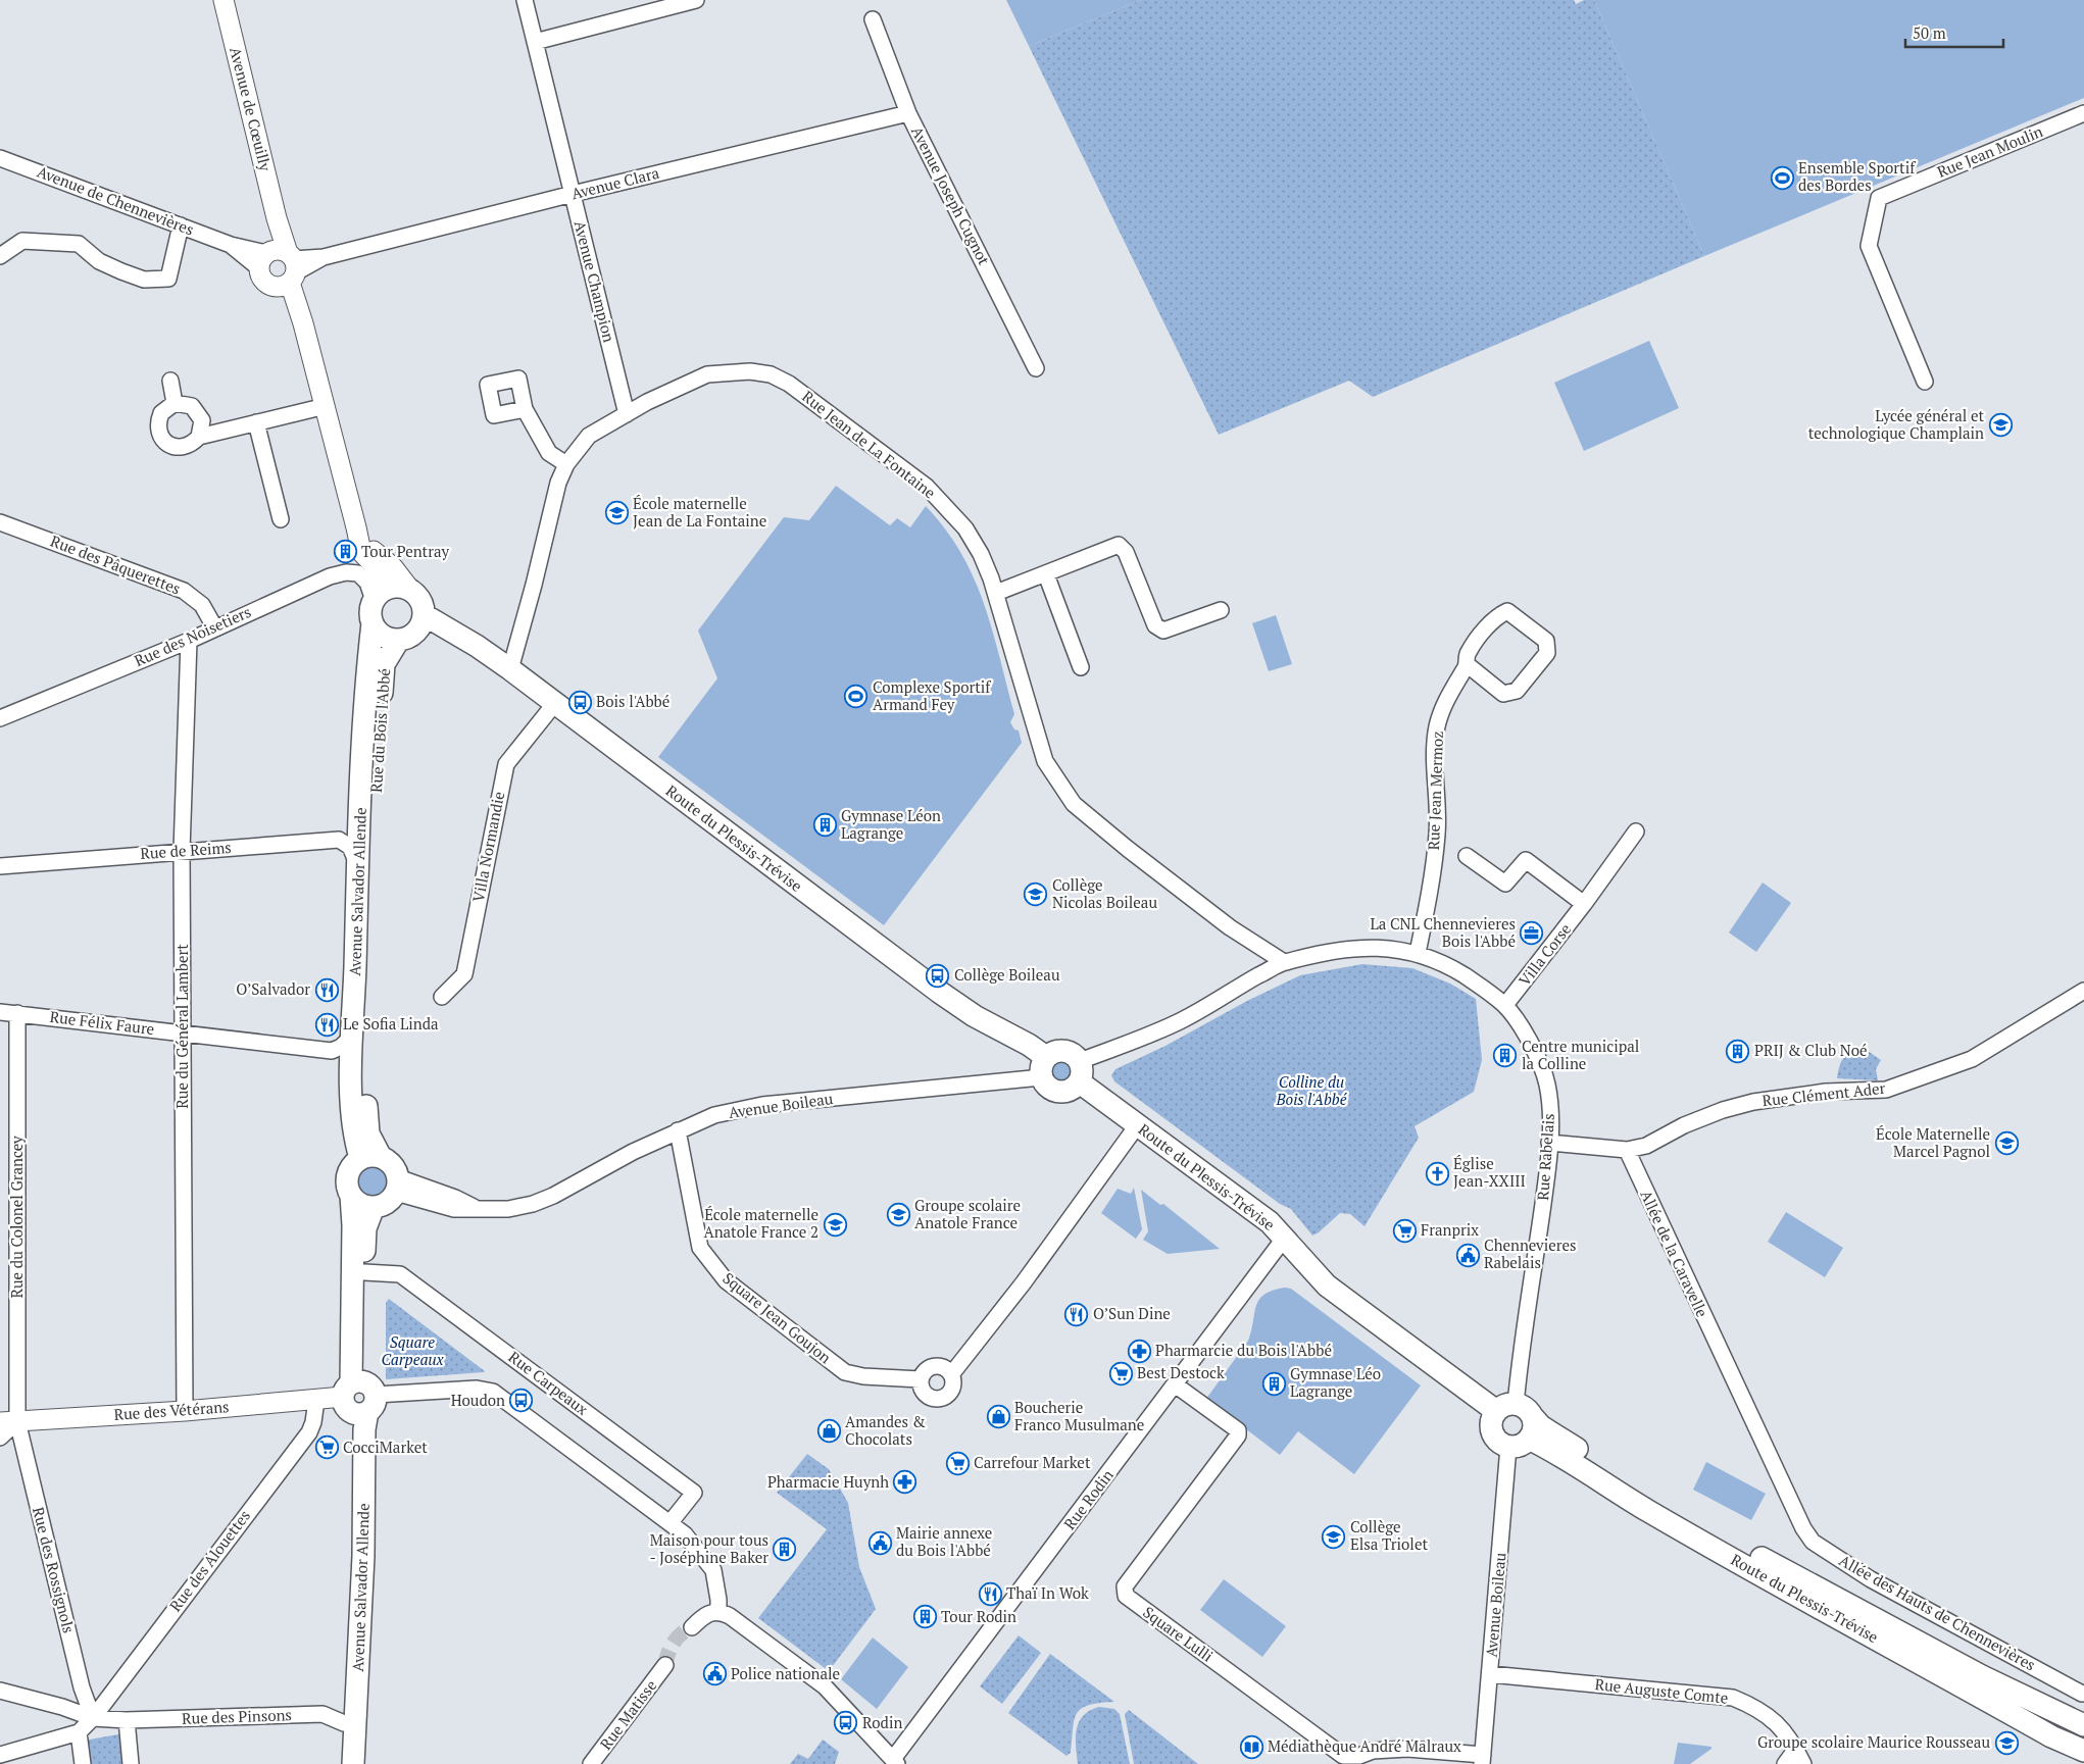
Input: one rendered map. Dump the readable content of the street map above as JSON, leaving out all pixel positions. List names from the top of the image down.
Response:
{
  "streets": {
    "main road": ["Rue du Bois l'Abbé", "Route du Plessis-Trévise", "Avenue Salvador Allende"],
    "street": [
      "Avenue de Cœuilly",
      "Rue Jean Moulin",
      "Avenue Clara",
      "Avenue Joseph Cugnot",
      "Avenue de Chennevières",
      "Avenue Champion",
      "Rue Jean de La Fontaine",
      "Rue des Pâquerettes",
      "Rue des Noisetiers",
      "Rue Jean Mermoz",
      "Villa Normandie",
      "Rue de Reims",
      "Villa Corse",
      "Rue Félix Faure",
      "Rue du Général Lambert",
      "Rue Clément Ader",
      "Avenue Boileau",
      "Rue Rabelais",
      "Rue du Colonel Grancey",
      "Allée de la Caravelle",
      "Square Jean Goujon",
      "Rue Carpeaux",
      "Rue des Vétérans",
      "Rue Rodin",
      "Rue des Alouettes",
      "Rue des Rossignols",
      "Allée des Hauts de Chennevières",
      "Square Lulli",
      "Rue Auguste Comte",
      "Rue Matisse",
      "Rue des Pinsons"
    ]
  },
  "crossings": [
    ["Avenue de Cœuilly", "Avenue Clara"],
    ["Avenue de Cœuilly", "Avenue de Chennevières"],
    ["Avenue de Cœuilly", "Rue des Noisetiers"],
    ["Avenue de Cœuilly", "Rue du Bois l'Abbé"],
    ["Avenue de Cœuilly", "Route du Plessis-Trévise"],
    ["Avenue de Cœuilly", "Avenue Salvador Allende"],
    ["Avenue Clara", "Avenue Joseph Cugnot"],
    ["Avenue Clara", "Avenue de Chennevières"],
    ["Avenue Clara", "Avenue Champion"],
    ["Avenue Champion", "Rue Jean de La Fontaine"],
    ["Rue Jean de La Fontaine", "Route du Plessis-Trévise"],
    ["Rue Jean de La Fontaine", "Rue Rabelais"],
    ["Rue des Pâquerettes", "Rue des Noisetiers"],
    ["Rue des Noisetiers", "Rue du Bois l'Abbé"],
    ["Rue des Noisetiers", "Route du Plessis-Trévise"],
    ["Rue des Noisetiers", "Avenue Salvador Allende"],
    ["Rue des Noisetiers", "Rue du Général Lambert"],
    ["Rue du Bois l'Abbé", "Route du Plessis-Trévise"],
    ["Rue du Bois l'Abbé", "Avenue Salvador Allende"],
    ["Rue du Bois l'Abbé", "Avenue Boileau"],
    ["Rue Jean Mermoz", "Rue Rabelais"],
    ["Route du Plessis-Trévise", "Villa Normandie"],
    ["Route du Plessis-Trévise", "Avenue Salvador Allende"],
    ["Route du Plessis-Trévise", "Avenue Boileau"],
    ["Route du Plessis-Trévise", "Rue Rabelais"],
    ["Route du Plessis-Trévise", "Rue Rodin"],
    ["Rue de Reims", "Avenue Salvador Allende"],
    ["Rue de Reims", "Rue du Général Lambert"],
    ["Avenue Salvador Allende", "Rue Félix Faure"],
    ["Avenue Salvador Allende", "Avenue Boileau"],
    ["Avenue Salvador Allende", "Rue Carpeaux"],
    ["Avenue Salvador Allende", "Rue des Vétérans"],
    ["Avenue Salvador Allende", "Rue des Pinsons"],
    ["Villa Corse", "Rue Rabelais"],
    ["Rue Félix Faure", "Rue du Général Lambert"],
    ["Rue Félix Faure", "Rue du Colonel Grancey"],
    ["Rue du Général Lambert", "Rue des Vétérans"],
    ["Rue Clément Ader", "Rue Rabelais"],
    ["Rue Clément Ader", "Allée de la Caravelle"],
    ["Avenue Boileau", "Rue Rabelais"],
    ["Avenue Boileau", "Square Jean Goujon"],
    ["Avenue Boileau", "Square Lulli"],
    ["Avenue Boileau", "Rue Auguste Comte"],
    ["Rue du Colonel Grancey", "Rue des Vétérans"],
    ["Rue du Colonel Grancey", "Rue des Rossignols"],
    ["Allée de la Caravelle", "Allée des Hauts de Chennevières"],
    ["Rue des Vétérans", "Rue des Alouettes"],
    ["Rue des Vétérans", "Rue des Rossignols"],
    ["Rue Rodin", "Square Lulli"],
    ["Rue des Alouettes", "Rue des Rossignols"],
    ["Rue des Alouettes", "Rue des Pinsons"],
    ["Rue des Rossignols", "Rue des Pinsons"]
  ],
  "parks": ["Colline du Bois l'Abbé", "Square Carpeaux"],
  "places": {
    "sports": ["Ensemble Sportif des Bordes", "Complexe Sportif Armand Fey"],
    "school or university": [
      "Lycée général et technologique Champlain",
      "École maternelle Jean de La Fontaine",
      "Collège Nicolas Boileau",
      "École Maternelle Marcel Pagnol",
      "Groupe scolaire Anatole France",
      "École maternelle Anatole France 2",
      "Collège Elsa Triolet",
      "Groupe scolaire Maurice Rousseau"
    ],
    "building": [
      "Tour Pentray",
      "Gymnase Léon Lagrange",
      "PRIJ & Club Noé",
      "Centre municipal la Colline",
      "Gymnase Léo Lagrange",
      "Maison pour tous - Joséphine Baker",
      "Tour Rodin"
    ],
    "bus stop": [
      "Bois l'Abbé",
      "Collège Boileau",
      "Houdon",
      "Rodin"
    ],
    "office": ["La CNL Chennevieres Bois l'Abbé"],
    "restaurant": [
      "O’Salvador",
      "Le Sofia Linda",
      "O’Sun Dine",
      "Thaï In Wok"
    ],
    "church": ["Église Jean-XXIII"],
    "supermarket": [
      "Franprix",
      "Best Destock",
      "CocciMarket",
      "Carrefour Market"
    ],
    "public building": ["Chennevieres Rabelais", "Mairie annexe du Bois l'Abbé", "Police nationale"],
    "pharmacy": ["Pharmarcie du Bois l'Abbé", "Pharmacie Huynh"],
    "shop": ["Boucherie Franco Musulmane", "Amandes & Chocolats"],
    "library": ["Médiathèque André Malraux"]
  },
  "scale_bar": "50 m"
}
